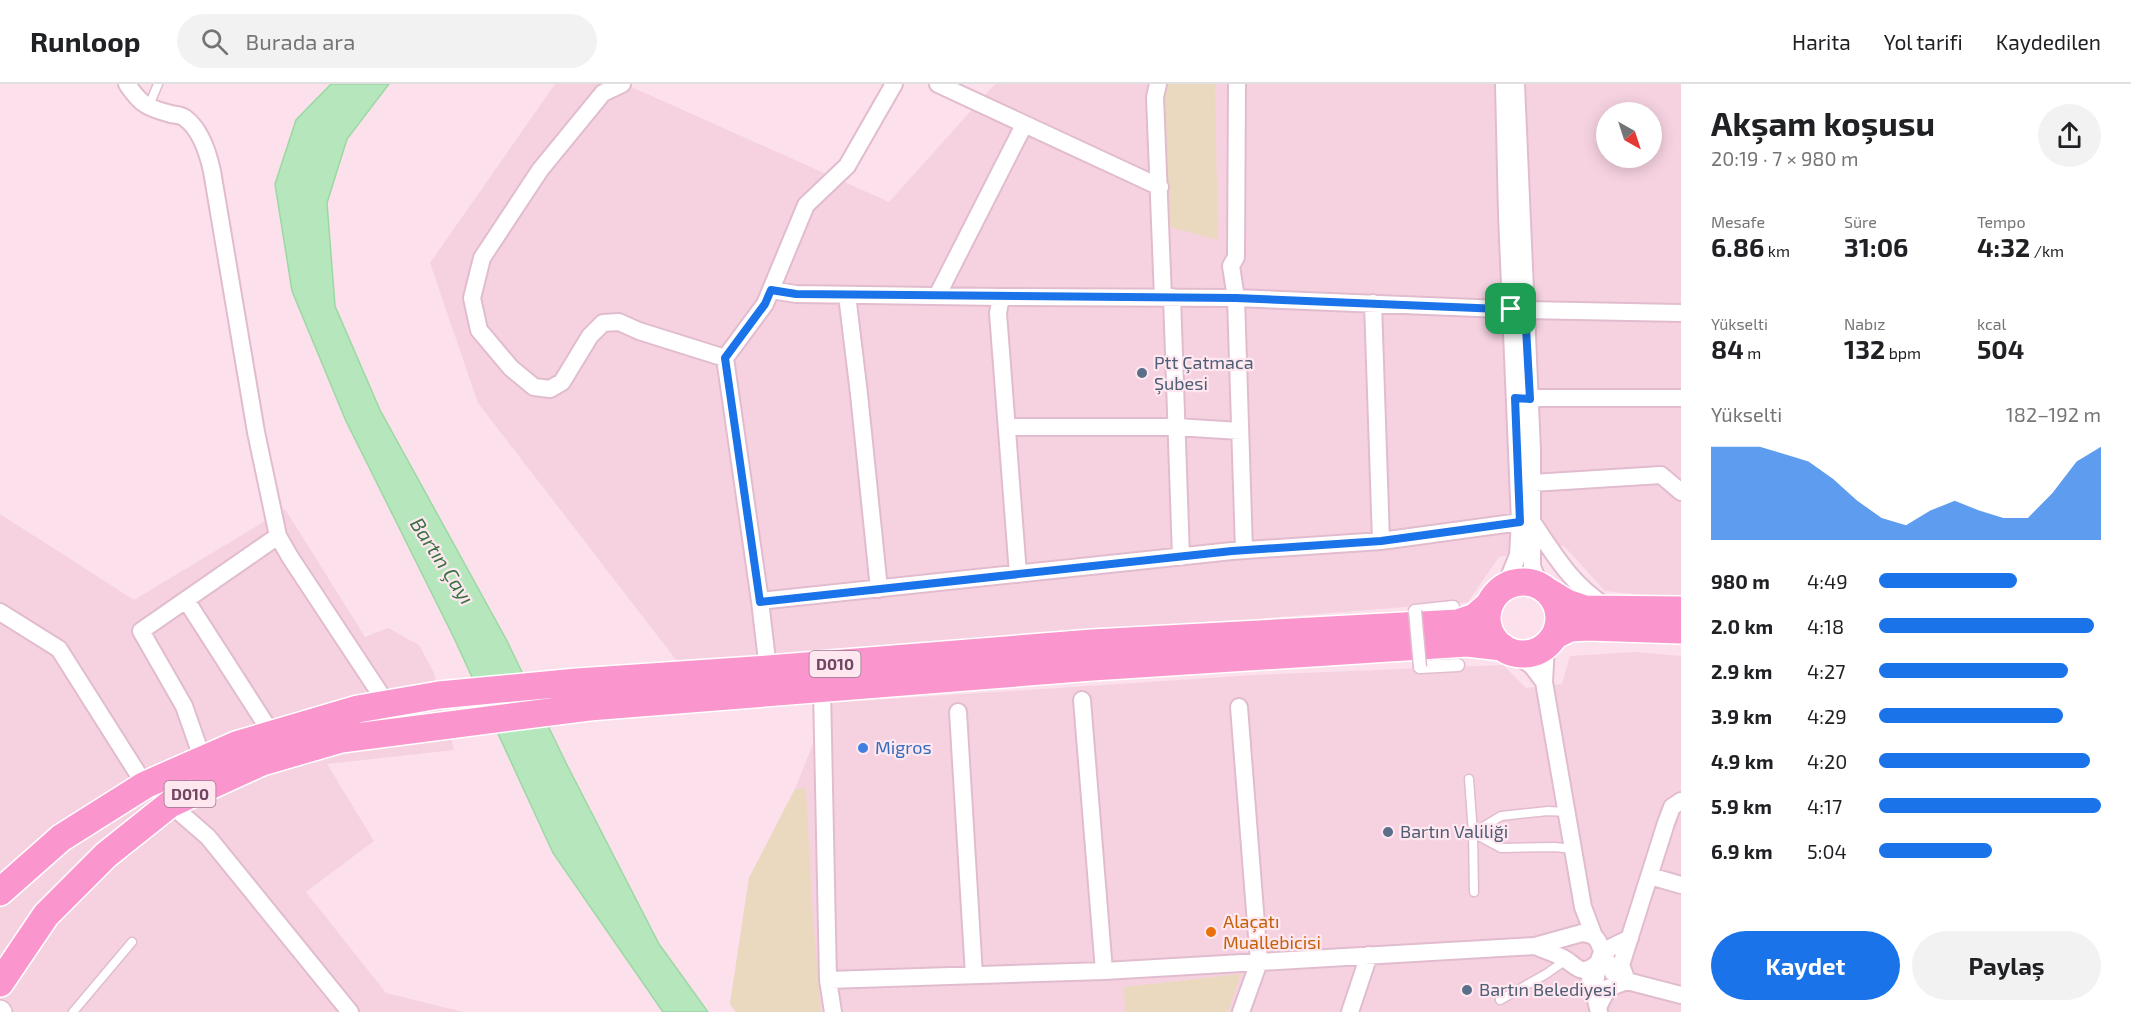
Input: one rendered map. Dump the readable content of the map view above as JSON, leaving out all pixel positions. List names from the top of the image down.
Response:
{
  "streets": {
    "highway": ["D010"]
  },
  "water": ["Bartın Çayı"],
  "places": [
    "Ptt Çatmaca Şubesi",
    "Migros",
    "Bartın Valiliği",
    "Alaçatı Muallebicisi",
    "Bartın Belediyesi"
  ],
  "north": "bottom right",
  "page": {
    "header": "Runloop",
    "search": "Burada ara",
    "nav": ["Harita", "Yol tarifi", "Kaydedilen"],
    "heading": ["Akşam koşusu", "20:19 · 7 × 980 m"],
    "stats": [
      ["Mesafe", "6.86 km"],
      ["Süre", "31:06"],
      ["Tempo", "4:32 /km"],
      ["Yükselti", "84 m"],
      ["Nabız", "132 bpm"],
      ["kcal", "504"]
    ],
    "chart": ["Yükselti", "182–192 m"],
    "list": [
      {
        "name": "980 m",
        "note": "4:49"
      },
      {
        "name": "2.0 km",
        "note": "4:18"
      },
      {
        "name": "2.9 km",
        "note": "4:27"
      },
      {
        "name": "3.9 km",
        "note": "4:29"
      },
      {
        "name": "4.9 km",
        "note": "4:20"
      },
      {
        "name": "5.9 km",
        "note": "4:17"
      },
      {
        "name": "6.9 km",
        "note": "5:04"
      }
    ],
    "buttons": ["Kaydet", "Paylaş"]
  }
}
